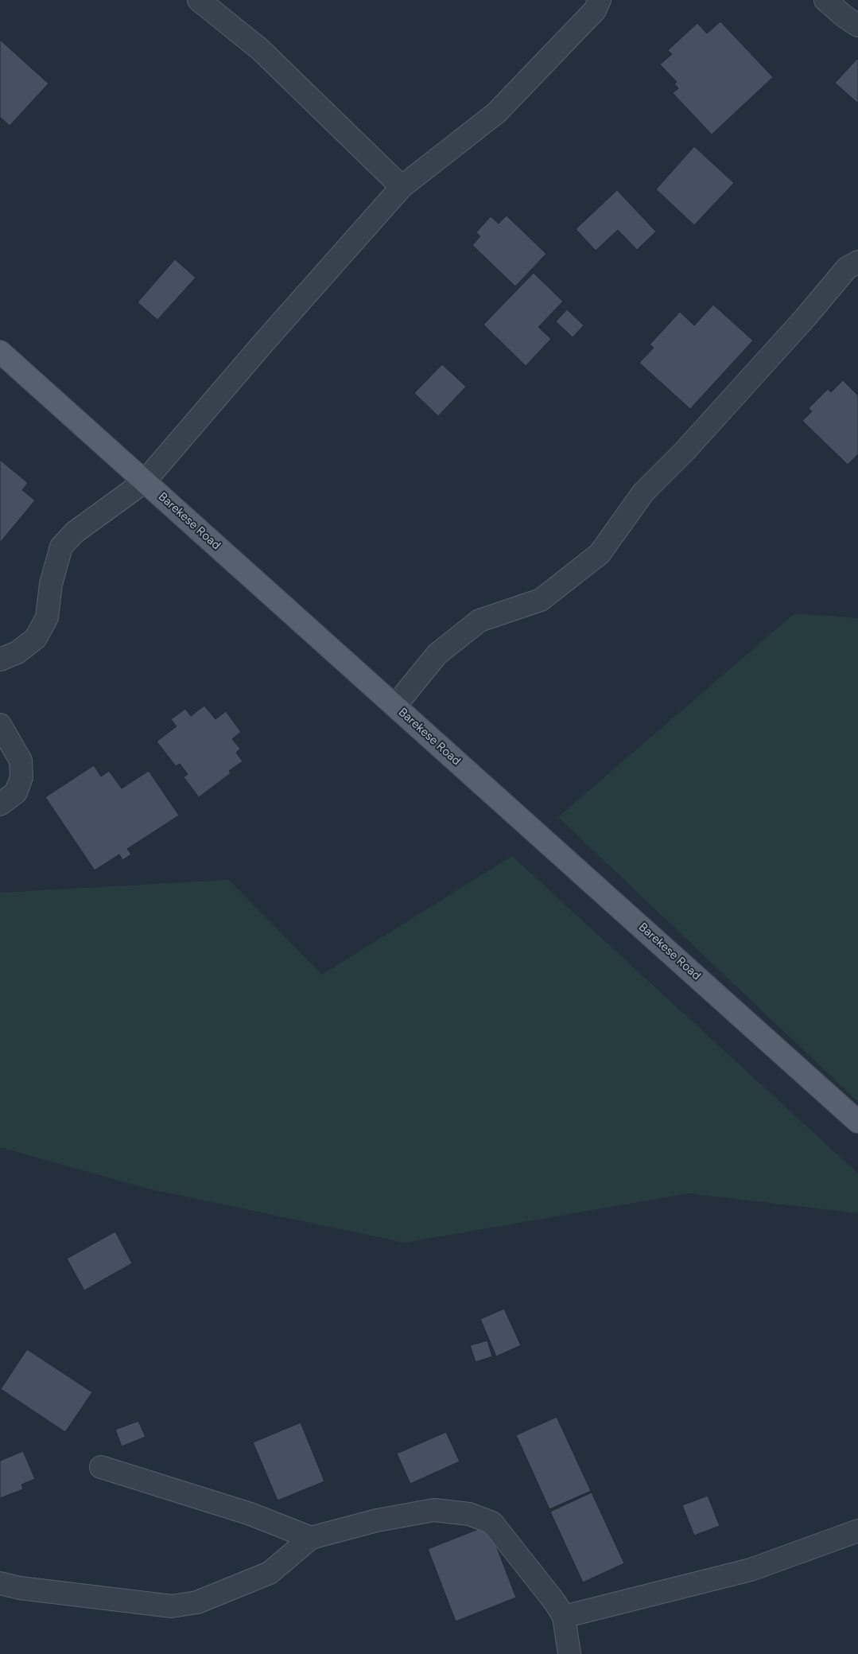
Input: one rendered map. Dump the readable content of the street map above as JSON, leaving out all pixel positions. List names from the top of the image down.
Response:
{
  "streets": {
    "main road": ["Barekese Road"]
  }
}
